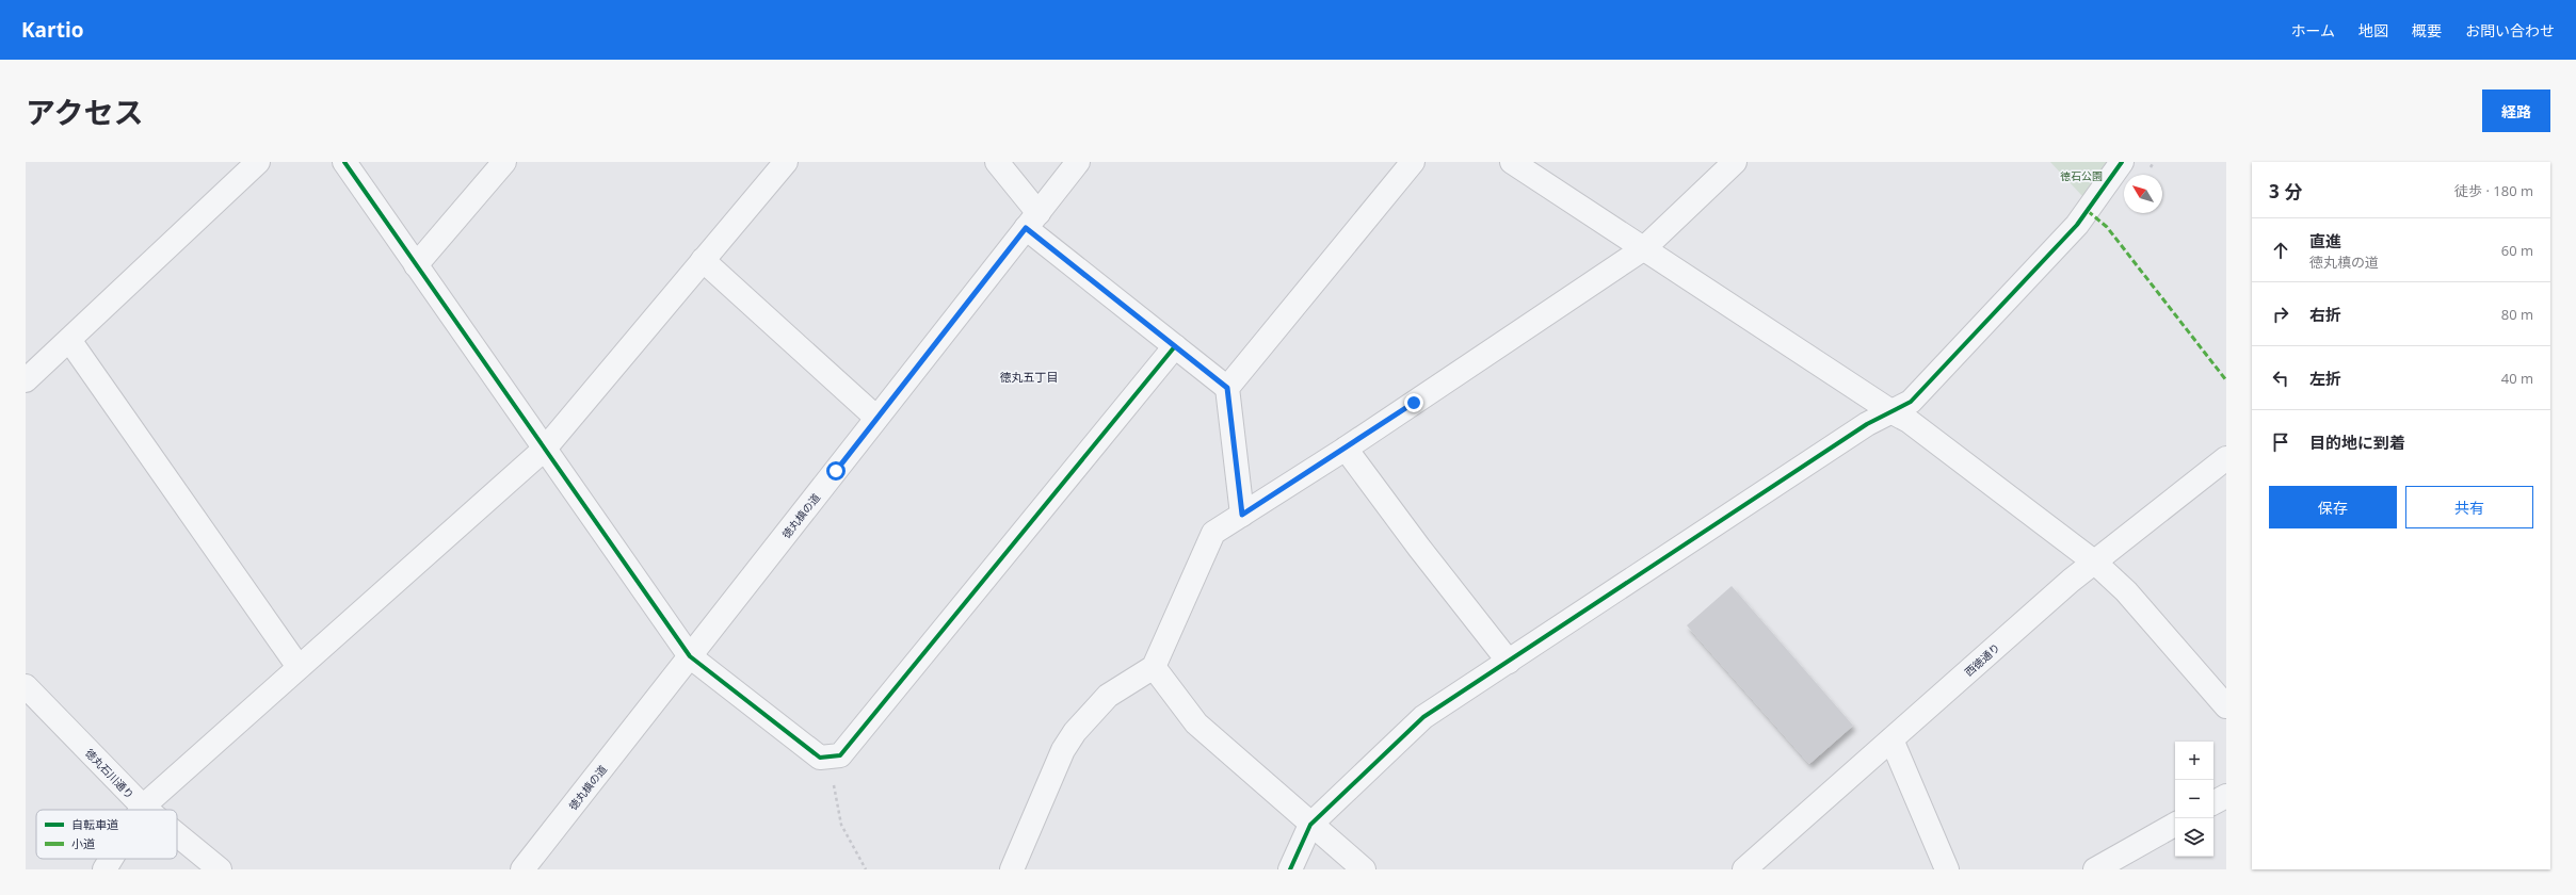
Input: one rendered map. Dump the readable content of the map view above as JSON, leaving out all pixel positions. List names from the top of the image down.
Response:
{
  "streets": {
    "street": ["徳丸槙の道", "西徳通り", "徳丸石川通り"]
  },
  "districts": ["徳丸五丁目"],
  "parks": ["徳石公園"],
  "legend": ["自転車道", "小道"],
  "north": "top left",
  "page": {
    "header": "Kartio",
    "nav": [
      "ホーム",
      "地図",
      "概要",
      "お問い合わせ"
    ],
    "title": "アクセス",
    "buttons": [
      "経路",
      ["保存", "共有"]
    ],
    "heading": ["3 分", "徒歩 · 180 m"],
    "list": [
      ["直進", "徳丸槙の道", "60 m"],
      ["右折", "80 m"],
      ["左折", "40 m"],
      "目的地に到着"
    ],
    "map_buttons": ["+", "−"]
  }
}
